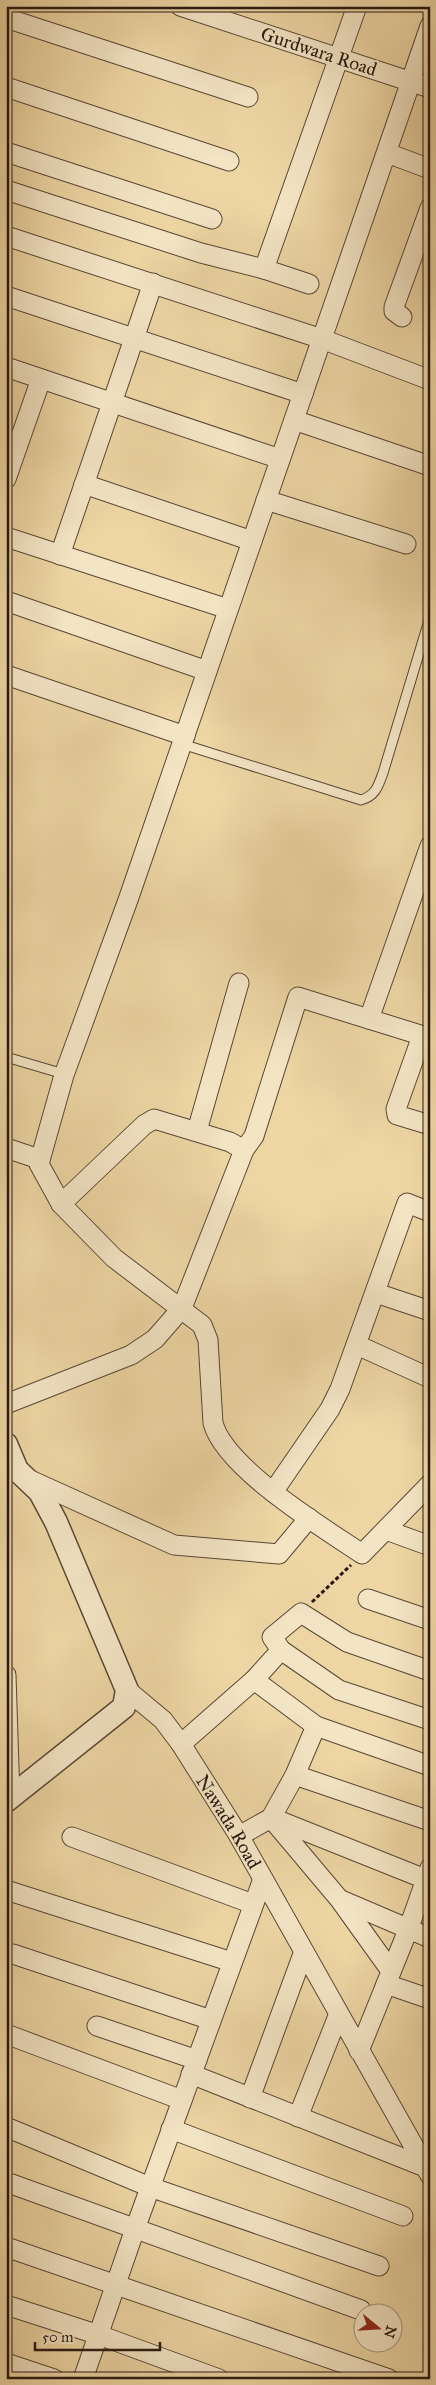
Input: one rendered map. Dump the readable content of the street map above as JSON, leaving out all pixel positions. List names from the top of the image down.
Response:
{
  "streets": {
    "street": ["Gurdwara Road", "Nawada Road"]
  },
  "scale_bar": "50 m",
  "north": "right"
}
